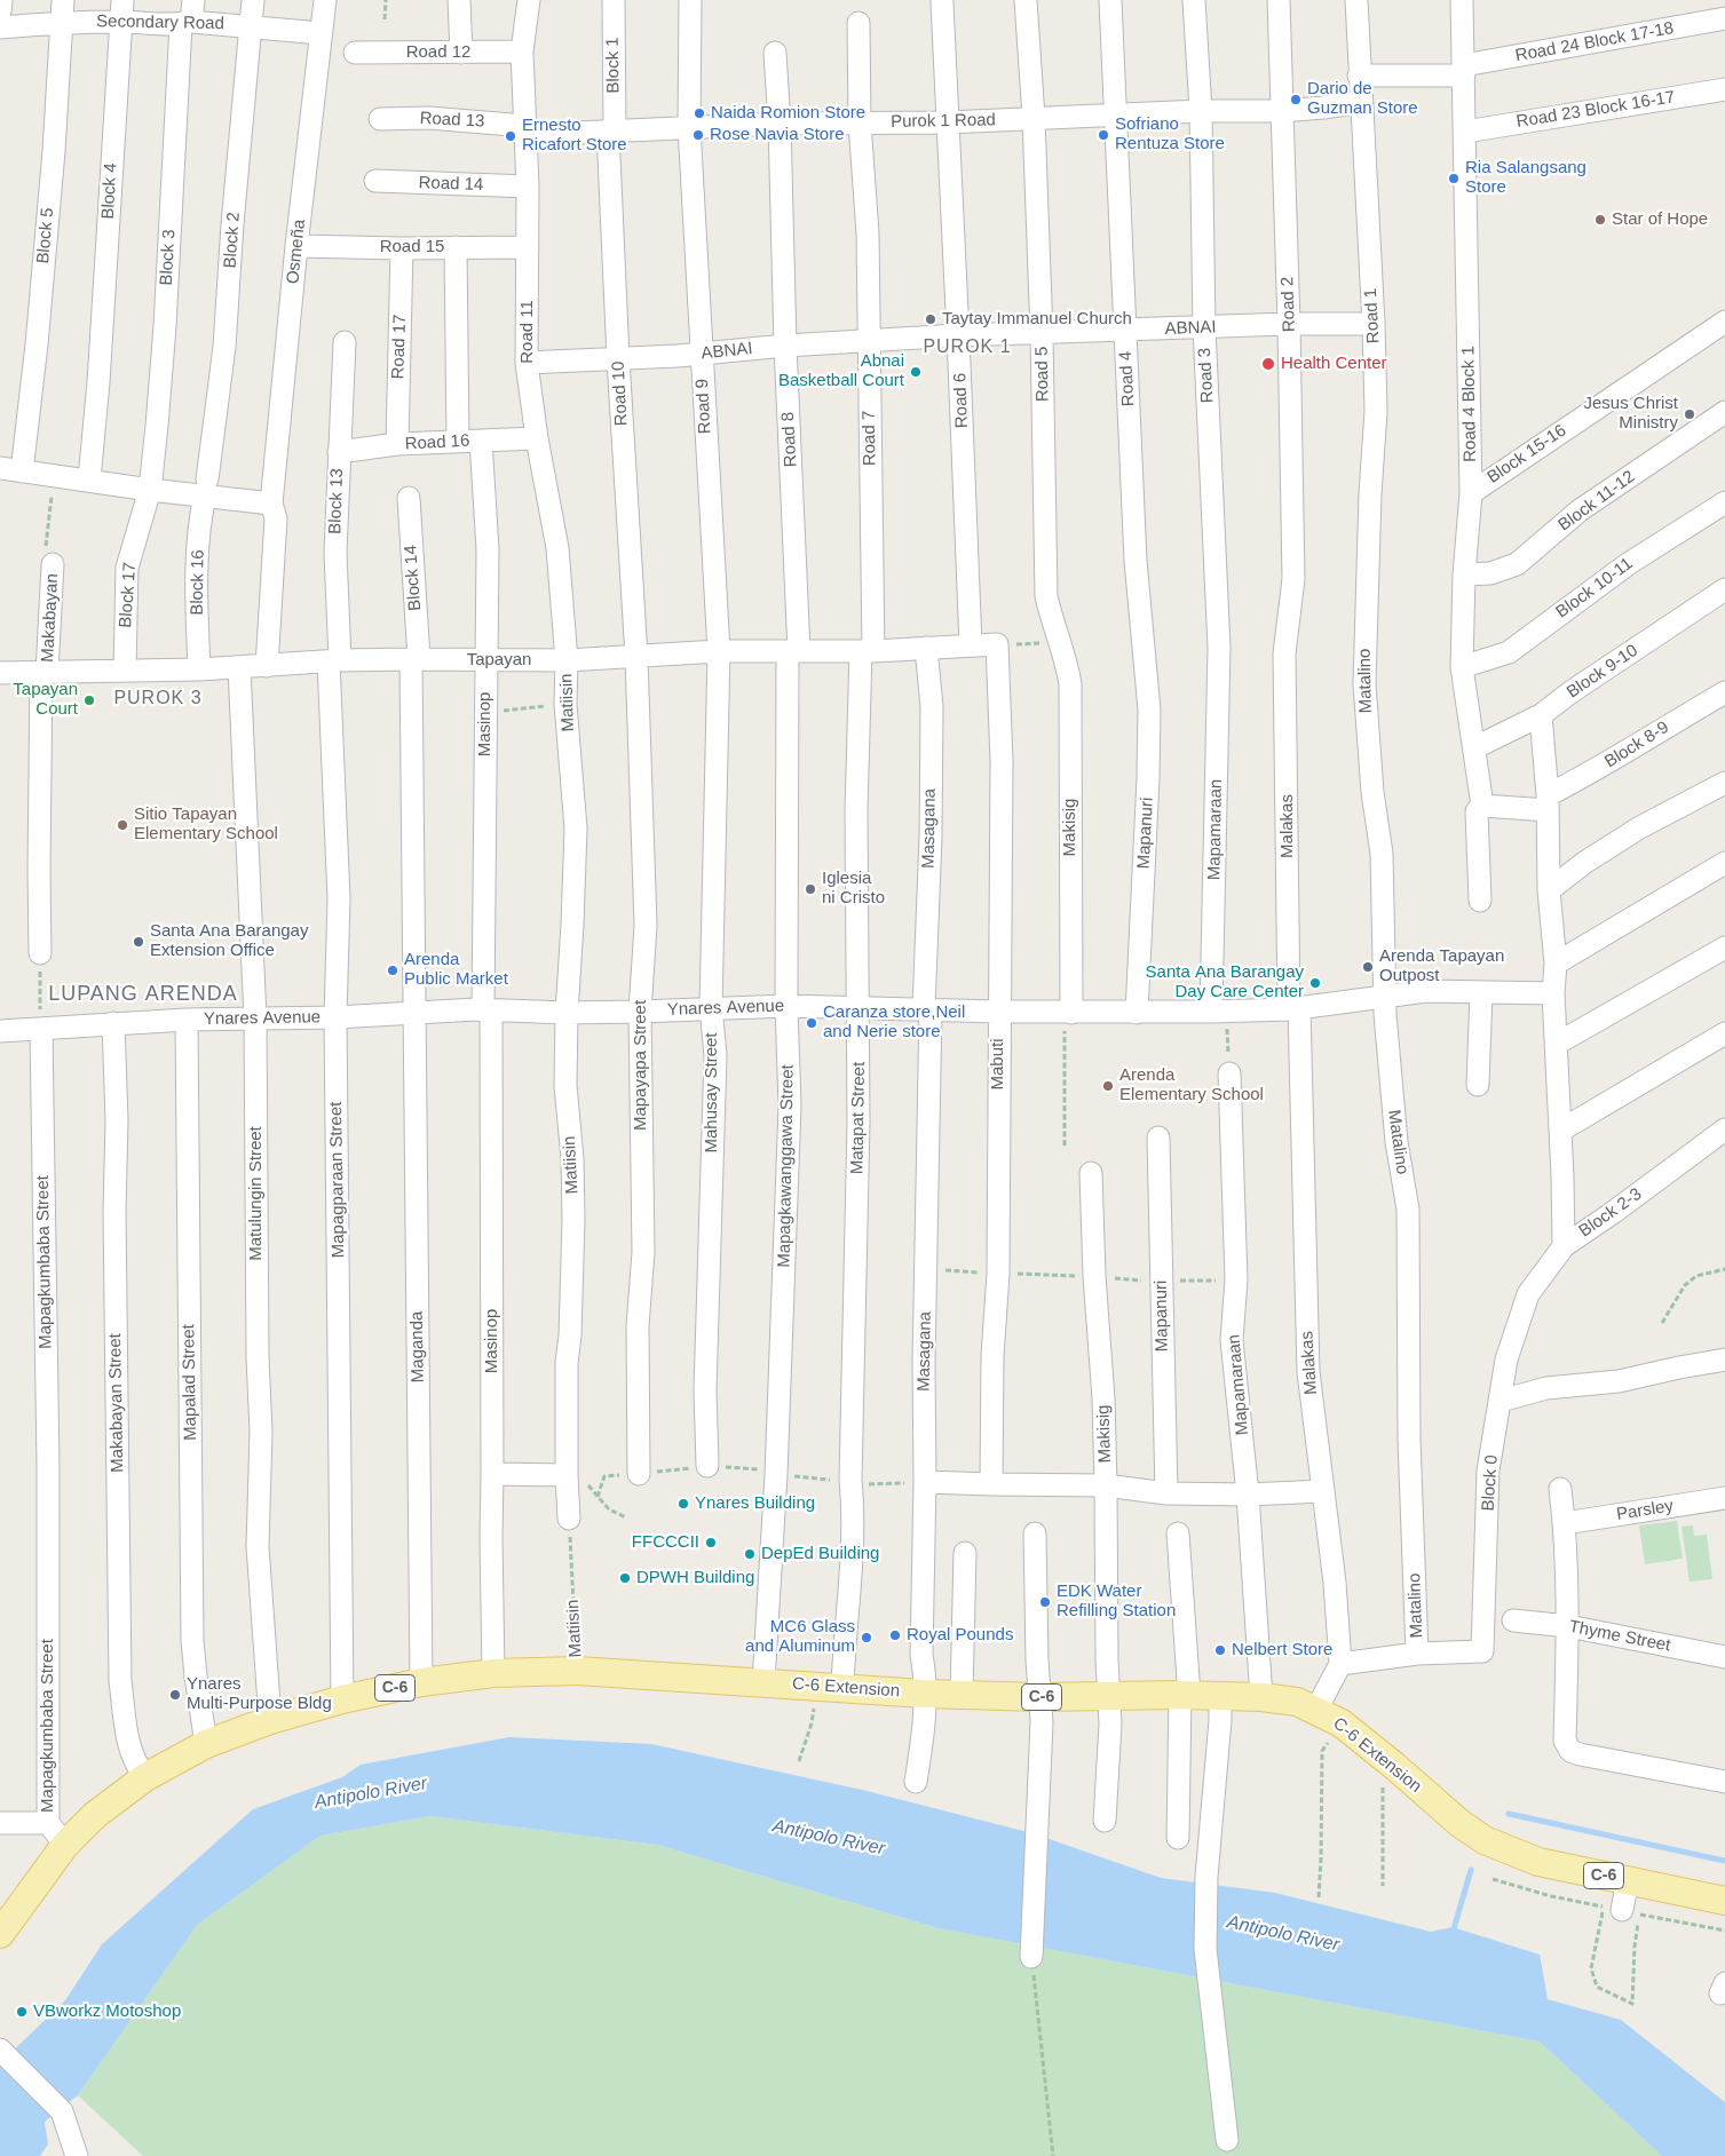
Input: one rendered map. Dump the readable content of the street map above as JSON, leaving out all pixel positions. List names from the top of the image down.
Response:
{
  "streets": {
    "main road": ["C-6", "C-6 Extension"],
    "street": [
      "Secondary Road",
      "Road 24 Block 17-18",
      "Road 12",
      "Block 1",
      "Road 23 Block 16-17",
      "Road 13",
      "Purok 1 Road",
      "Road 14",
      "Block 4",
      "Block 5",
      "Block 2",
      "Road 15",
      "Osmeña",
      "Block 3",
      "Road 2",
      "Road 1",
      "ABNAI",
      "Road 11",
      "Road 17",
      "Road 5",
      "Road 3",
      "Road 4",
      "Road 10",
      "Road 6",
      "Road 4 Block 1",
      "Road 9",
      "Road 7",
      "Road 8",
      "Road 16",
      "Block 15-16",
      "Block 13",
      "Block 11-12",
      "Block 14",
      "Block 16",
      "Block 10-11",
      "Block 17",
      "Makabayan",
      "Tapayan",
      "Block 9-10",
      "Matalino",
      "Matiisin",
      "Masinop",
      "Block 8-9",
      "Malakas",
      "Makisig",
      "Masagana",
      "Mapamaraan",
      "Mapanuri",
      "Ynares Avenue",
      "Mabuti",
      "Mapayapa Street",
      "Mahusay Street",
      "Matapat Street",
      "Mapagkawanggawa Street",
      "Mapagparaan Street",
      "Matulungin Street",
      "Block 2-3",
      "Mapagkumbaba Street",
      "Maganda",
      "Mapalad Street",
      "Makabayan Street",
      "Block 0",
      "Parsley",
      "Thyme Street"
    ]
  },
  "crossings": [
    ["Secondary Road", "Block 4"],
    ["Secondary Road", "Block 5"],
    ["Secondary Road", "Block 2"],
    ["Secondary Road", "Osmeña"],
    ["Secondary Road", "Block 3"],
    ["Road 24 Block 17-18", "Road 4 Block 1"],
    ["Road 12", "Road 11"],
    ["Block 1", "Purok 1 Road"],
    ["Block 1", "Road 10"],
    ["Road 23 Block 16-17", "Road 4 Block 1"],
    ["Road 13", "Purok 1 Road"],
    ["Road 13", "Road 11"],
    ["Purok 1 Road", "Road 2"],
    ["Purok 1 Road", "Road 1"],
    ["Purok 1 Road", "Road 11"],
    ["Purok 1 Road", "Road 5"],
    ["Purok 1 Road", "Road 3"],
    ["Purok 1 Road", "Road 4"],
    ["Purok 1 Road", "Road 10"],
    ["Purok 1 Road", "Road 6"],
    ["Purok 1 Road", "Road 9"],
    ["Purok 1 Road", "Road 7"],
    ["Purok 1 Road", "Road 8"],
    ["Road 14", "Road 11"],
    ["Block 2", "Block 16"],
    ["Road 15", "Osmeña"],
    ["Road 15", "Road 11"],
    ["Road 15", "Road 17"],
    ["Osmeña", "Tapayan"],
    ["Block 3", "Block 17"],
    ["Road 2", "ABNAI"],
    ["Road 2", "Malakas"],
    ["Road 1", "ABNAI"],
    ["Road 1", "Matalino"],
    ["ABNAI", "Road 11"],
    ["ABNAI", "Road 5"],
    ["ABNAI", "Road 3"],
    ["ABNAI", "Road 4"],
    ["ABNAI", "Road 10"],
    ["ABNAI", "Road 6"],
    ["ABNAI", "Road 9"],
    ["ABNAI", "Road 7"],
    ["ABNAI", "Road 8"],
    ["Road 11", "Road 16"],
    ["Road 11", "Tapayan"],
    ["Road 11", "Matiisin"],
    ["Road 17", "Road 16"],
    ["Road 5", "Makisig"],
    ["Road 3", "Mapamaraan"],
    ["Road 4", "Mapanuri"],
    ["Road 10", "Tapayan"],
    ["Road 10", "Mapayapa Street"],
    ["Road 6", "Tapayan"],
    ["Road 4 Block 1", "Block 15-16"],
    ["Road 4 Block 1", "Block 11-12"],
    ["Road 4 Block 1", "Block 10-11"],
    ["Road 4 Block 1", "Block 9-10"],
    ["Road 9", "Tapayan"],
    ["Road 9", "Mahusay Street"],
    ["Road 7", "Tapayan"],
    ["Road 7", "Matapat Street"],
    ["Road 8", "Tapayan"],
    ["Road 8", "Mapagkawanggawa Street"],
    ["Road 16", "Block 13"],
    ["Road 16", "Masinop"],
    ["Block 13", "Tapayan"],
    ["Block 13", "Mapagparaan Street"],
    ["Block 14", "Tapayan"],
    ["Block 16", "Tapayan"],
    ["Block 17", "Tapayan"],
    ["Makabayan", "Tapayan"],
    ["Tapayan", "Matiisin"],
    ["Tapayan", "Masinop"],
    ["Tapayan", "Masagana"],
    ["Tapayan", "Mabuti"],
    ["Tapayan", "Mapayapa Street"],
    ["Tapayan", "Mahusay Street"],
    ["Tapayan", "Matapat Street"],
    ["Tapayan", "Mapagkawanggawa Street"],
    ["Tapayan", "Mapagparaan Street"],
    ["Tapayan", "Matulungin Street"],
    ["Matalino", "Ynares Avenue"],
    ["Matalino", "Block 0"],
    ["Matiisin", "Ynares Avenue"],
    ["Matiisin", "C-6 Extension"],
    ["Masinop", "Ynares Avenue"],
    ["Masinop", "C-6 Extension"],
    ["Malakas", "Ynares Avenue"],
    ["Makisig", "Ynares Avenue"],
    ["Makisig", "C-6 Extension"],
    ["Masagana", "Ynares Avenue"],
    ["Masagana", "C-6 Extension"],
    ["Mapamaraan", "Ynares Avenue"],
    ["Mapamaraan", "C-6 Extension"],
    ["Mapanuri", "Ynares Avenue"],
    ["Ynares Avenue", "Mabuti"],
    ["Ynares Avenue", "Mapayapa Street"],
    ["Ynares Avenue", "Mahusay Street"],
    ["Ynares Avenue", "Matapat Street"],
    ["Ynares Avenue", "Mapagkawanggawa Street"],
    ["Ynares Avenue", "Mapagparaan Street"],
    ["Ynares Avenue", "Matulungin Street"],
    ["Ynares Avenue", "Mapagkumbaba Street"],
    ["Ynares Avenue", "Maganda"],
    ["Ynares Avenue", "Mapalad Street"],
    ["Ynares Avenue", "Makabayan Street"],
    ["Matapat Street", "C-6 Extension"],
    ["Mapagkawanggawa Street", "C-6 Extension"],
    ["Mapagparaan Street", "C-6 Extension"],
    ["Matulungin Street", "C-6 Extension"],
    ["Block 2-3", "Block 0"],
    ["Mapagkumbaba Street", "C-6 Extension"],
    ["Maganda", "C-6 Extension"],
    ["Mapalad Street", "C-6 Extension"],
    ["Makabayan Street", "C-6 Extension"]
  ],
  "districts": ["PUROK 1", "PUROK 3", "LUPANG ARENDA"],
  "water": ["Antipolo River"],
  "places": [
    "Dario de Guzman Store",
    "Naida Romion Store",
    "Rose Navia Store",
    "Sofriano Rentuza Store",
    "Ernesto Ricafort Store",
    "Ria Salangsang Store",
    "Star of Hope",
    "Taytay Immanuel Church",
    "Health Center",
    "Abnai Basketball Court",
    "Jesus Christ Ministry",
    "Tapayan Court",
    "Sitio Tapayan Elementary School",
    "Iglesia ni Cristo",
    "Santa Ana Barangay Extension Office",
    "Arenda Tapayan Outpost",
    "Arenda Public Market",
    "Santa Ana Barangay Day Care Center",
    "Caranza store,Neil and Nerie store",
    "Arenda Elementary School",
    "Ynares Building",
    "FFCCCII",
    "DepEd Building",
    "DPWH Building",
    "EDK Water Refilling Station",
    "Royal Pounds",
    "MC6 Glass and Aluminum",
    "Nelbert Store",
    "Ynares Multi-Purpose Bldg",
    "VBworkz Motoshop"
  ]
}
